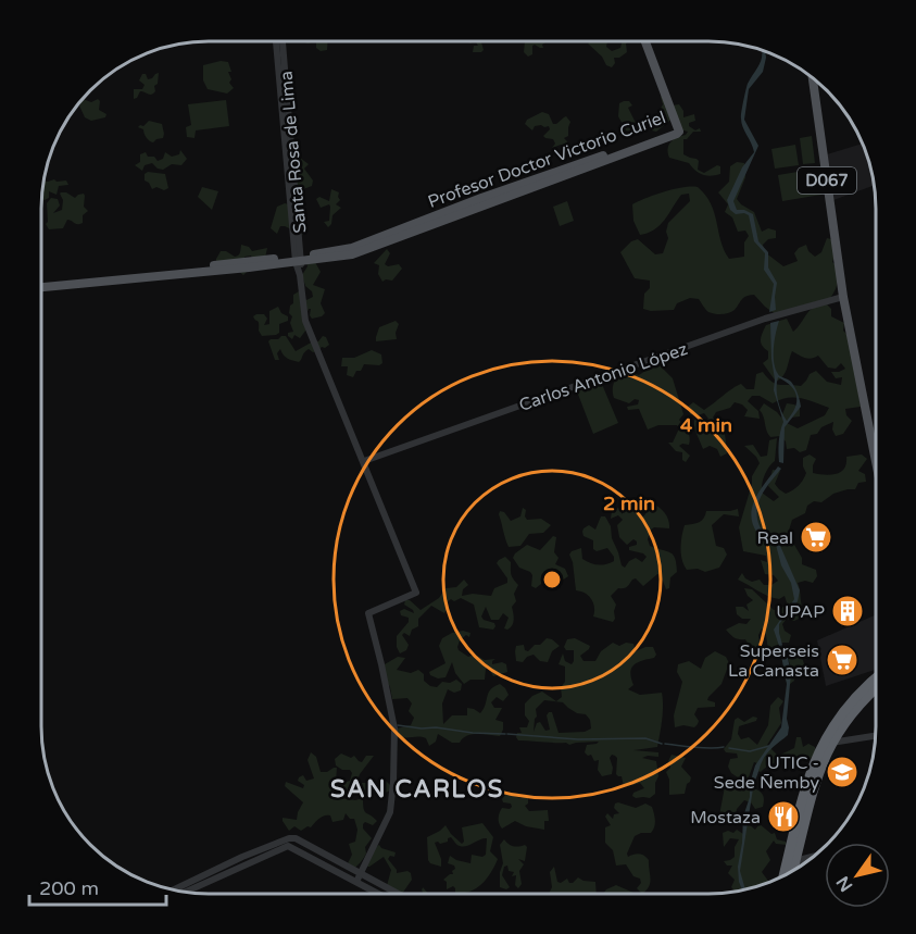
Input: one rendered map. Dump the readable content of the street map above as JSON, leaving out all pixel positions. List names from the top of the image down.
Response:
{
  "streets": {
    "main road": ["Profesor Doctor Victorio Curiel", "D067"],
    "street": ["Santa Rosa de Lima", "Carlos Antonio López"]
  },
  "crossings": [
    ["Santa Rosa de Lima", "Profesor Doctor Victorio Curiel"],
    ["D067", "Carlos Antonio López"]
  ],
  "districts": ["SAN CARLOS"],
  "places": {
    "supermarket": ["Real", "Superseis La Canasta"],
    "building": ["UPAP"],
    "school or university": ["UTIC - Sede Ñemby"],
    "restaurant": ["Mostaza"]
  },
  "scale_bar": "200 m",
  "north": "bottom left",
  "rings": ["4 min", "2 min"]
}
